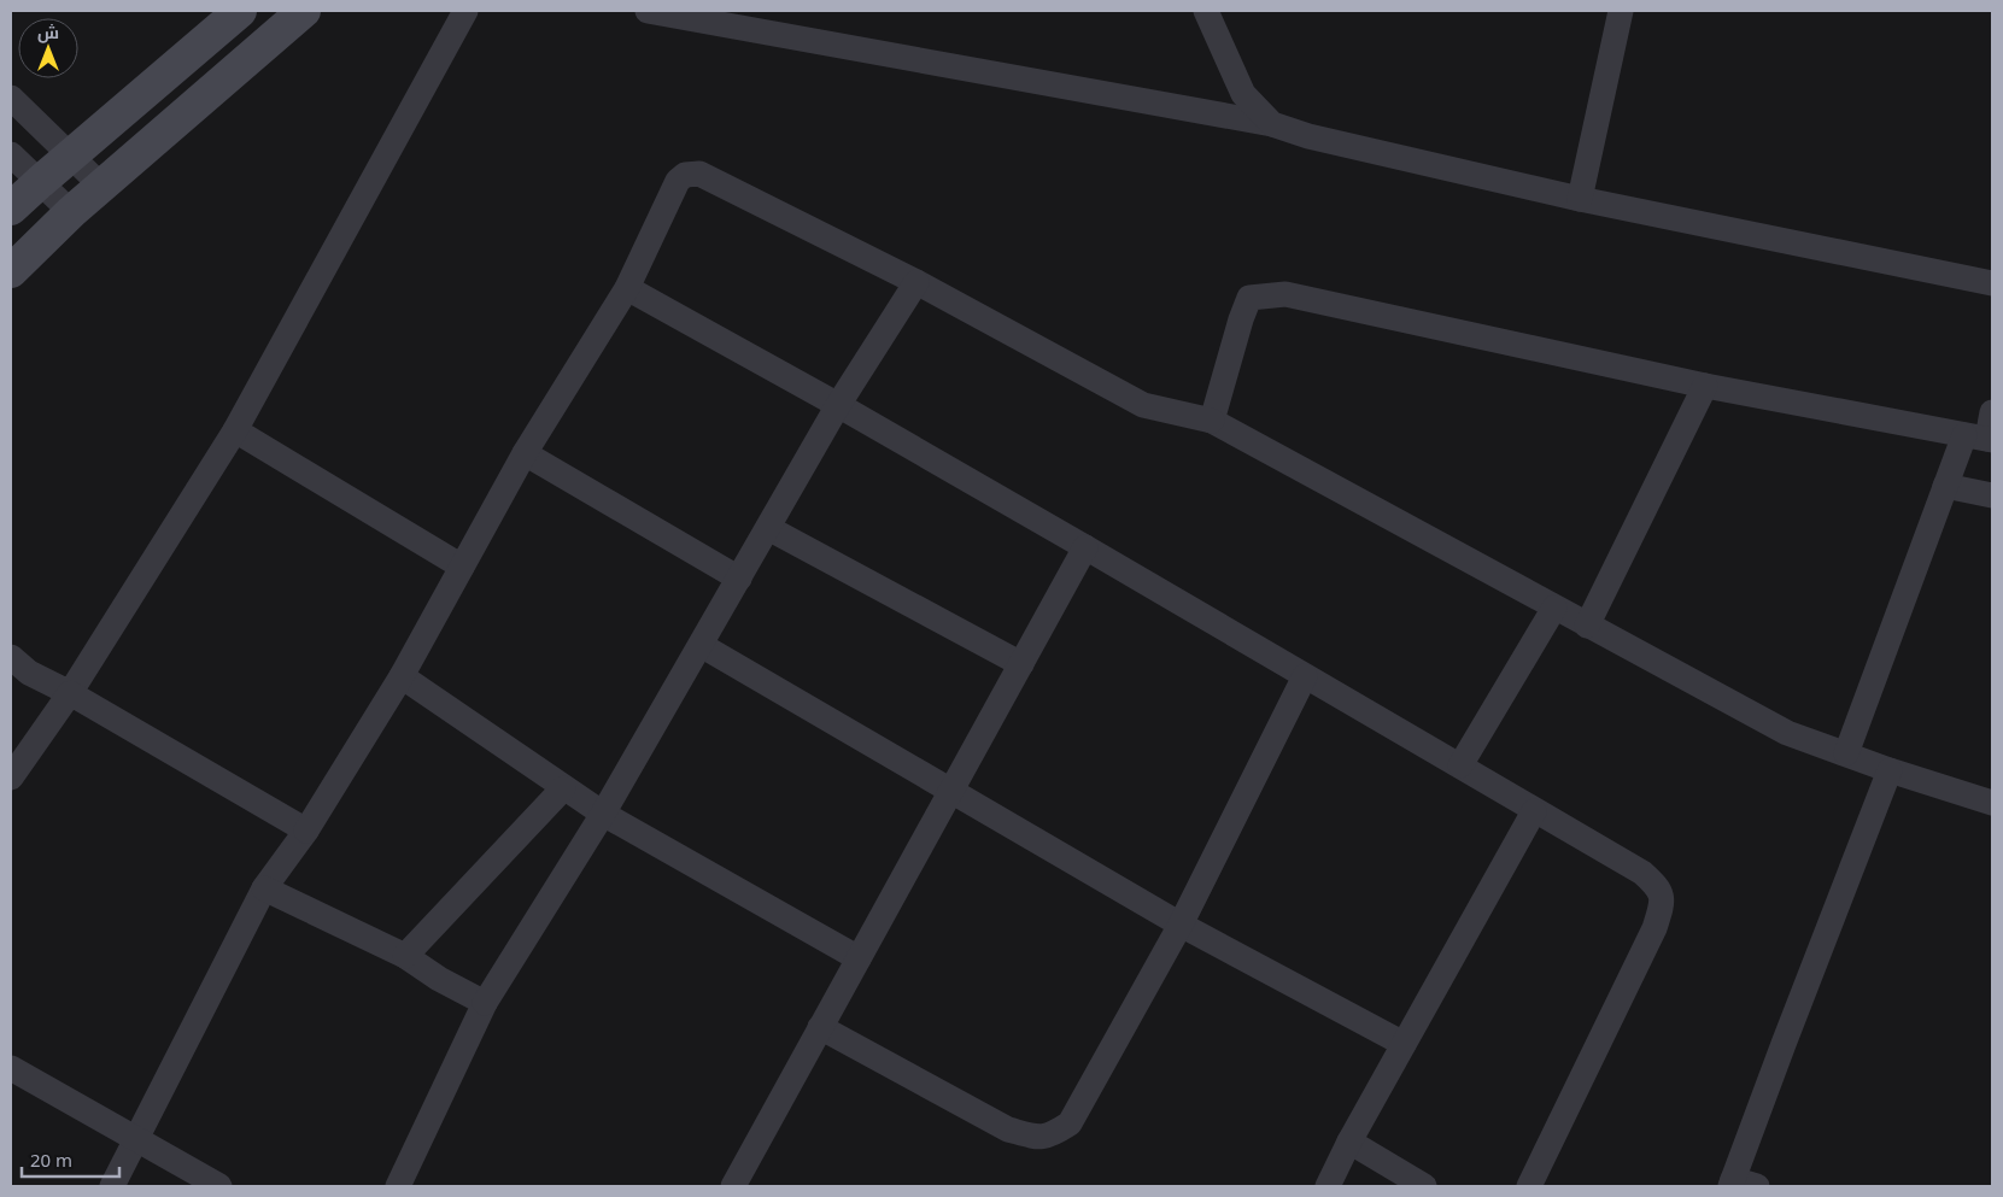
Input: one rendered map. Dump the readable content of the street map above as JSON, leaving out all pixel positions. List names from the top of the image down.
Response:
{
  "scale_bar": "20 m",
  "north": "top"
}
